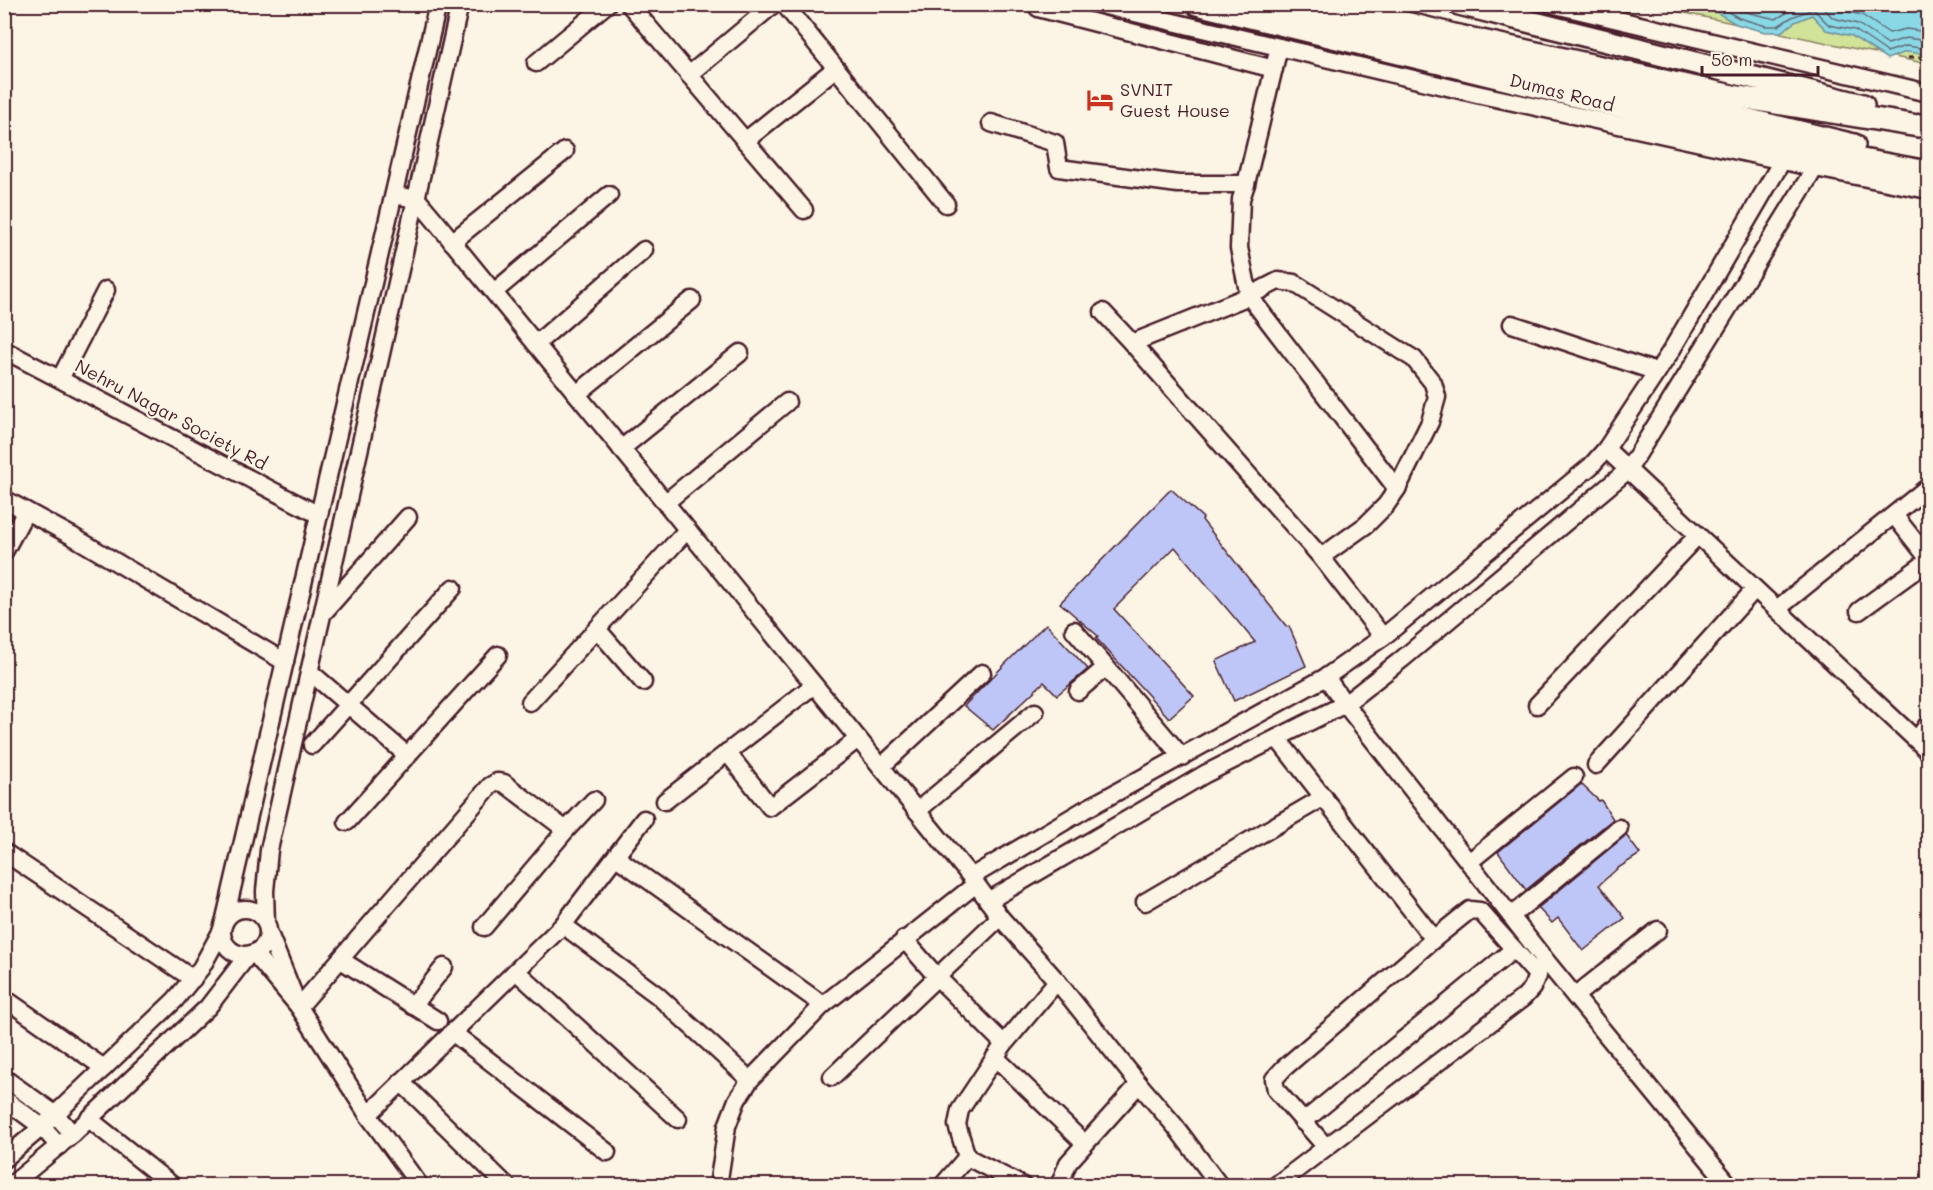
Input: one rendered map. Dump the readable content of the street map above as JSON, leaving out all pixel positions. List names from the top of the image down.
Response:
{
  "streets": {
    "main road": ["Dumas Road"],
    "street": ["Nehru Nagar Society Rd"]
  },
  "places": {
    "hotel": ["SVNIT Guest House"]
  },
  "scale_bar": "50 m"
}
